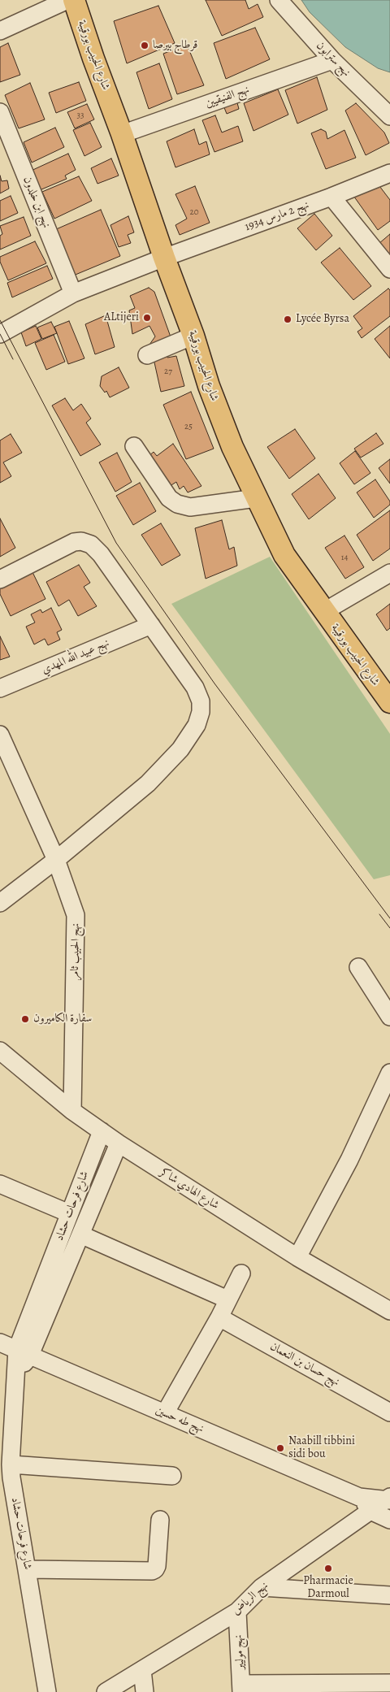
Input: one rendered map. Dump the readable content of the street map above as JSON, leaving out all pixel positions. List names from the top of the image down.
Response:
{
  "streets": {
    "main road": ["شارع الحبيب بورقيبة"],
    "street": [
      "نهج سترابون",
      "نهج الفنيقيين",
      "نهج ابن خلدون",
      "نهج 2 مارس 1934",
      "نهج عبيد الله المهدي",
      "نهج الحبيب ثامر",
      "شارع الهادي شاكر",
      "شارع فرحات حشاد",
      "نهج حسان بن النعمان",
      "نهج طه حسين",
      "نهج الرياض",
      "نهج موليير"
    ]
  },
  "crossings": [
    ["شارع الحبيب بورقيبة", "نهج الفنيقيين"],
    ["شارع الحبيب بورقيبة", "نهج 2 مارس 1934"],
    ["نهج سترابون", "نهج الفنيقيين"],
    ["نهج ابن خلدون", "نهج 2 مارس 1934"],
    ["نهج الحبيب ثامر", "شارع الهادي شاكر"],
    ["شارع الهادي شاكر", "شارع فرحات حشاد"],
    ["شارع فرحات حشاد", "نهج طه حسين"],
    ["نهج طه حسين", "نهج الرياض"],
    ["نهج الرياض", "نهج موليير"]
  ],
  "places": [
    "قرطاج بيرصا",
    "ALtijeri",
    "Lycée Byrsa",
    "سفارة الكاميرون",
    "Naabill tibbini sidi bou",
    "Pharmacie Darmoul"
  ],
  "house_numbers": [
    "33",
    "20",
    "27",
    "25",
    "14"
  ]
}
